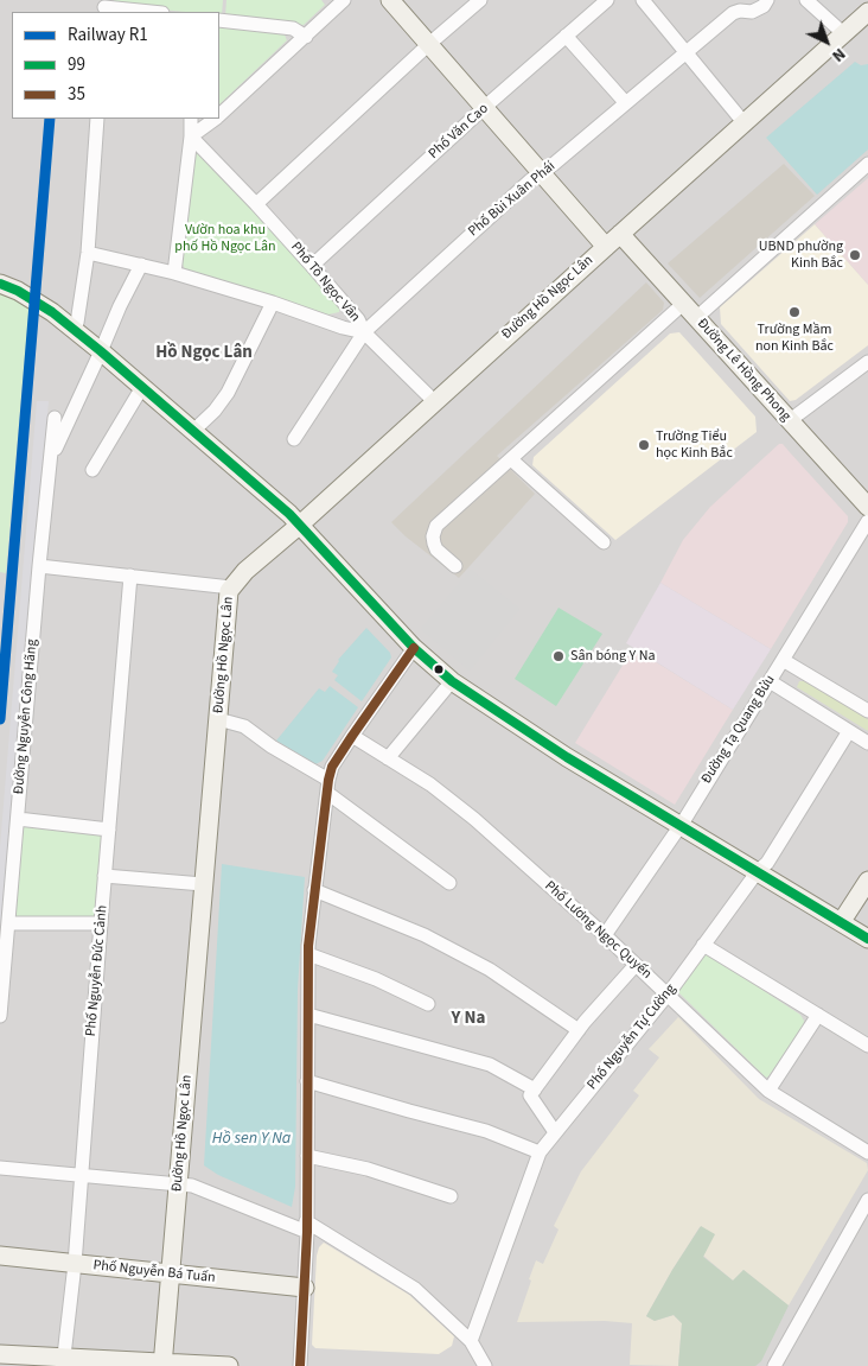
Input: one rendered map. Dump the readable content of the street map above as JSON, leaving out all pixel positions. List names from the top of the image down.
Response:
{
  "streets": {
    "street": [
      "Phố Văn Cao",
      "Phố Bùi Xuân Phái",
      "Phố Tô Ngọc Vân",
      "Đường Hồ Ngọc Lân",
      "Đường Lê Hồng Phong",
      "Đường Nguyễn Công Hãng",
      "Đường Tạ Quang Bửu",
      "Phố Lương Ngọc Quyến",
      "Phố Nguyễn Đức Cảnh",
      "Phố Nguyễn Tự Cường",
      "Phố Nguyễn Bá Tuấn"
    ]
  },
  "crossings": [
    ["Phố Văn Cao", "Phố Tô Ngọc Vân"],
    ["Phố Bùi Xuân Phái", "Phố Tô Ngọc Vân"],
    ["Phố Tô Ngọc Vân", "Đường Hồ Ngọc Lân"],
    ["Đường Hồ Ngọc Lân", "Đường Lê Hồng Phong"],
    ["Đường Hồ Ngọc Lân", "Phố Nguyễn Bá Tuấn"],
    ["Đường Tạ Quang Bửu", "Phố Lương Ngọc Quyến"],
    ["Phố Lương Ngọc Quyến", "Phố Nguyễn Tự Cường"],
    ["Phố Nguyễn Đức Cảnh", "Phố Nguyễn Bá Tuấn"]
  ],
  "districts": ["Hồ Ngọc Lân", "Y Na"],
  "water": ["Hồ sen Y Na"],
  "parks": ["Vườn hoa khu phố Hồ Ngọc Lân"],
  "places": [
    "UBND phường Kinh Bắc",
    "Trường Mầm non Kinh Bắc",
    "Trường Tiểu học Kinh Bắc",
    "Sân bóng Y Na"
  ],
  "lines": ["rail line R1", "transit line 99", "transit line 35"],
  "legend": ["Railway R1", "99", "35"],
  "north": "bottom right"
}
